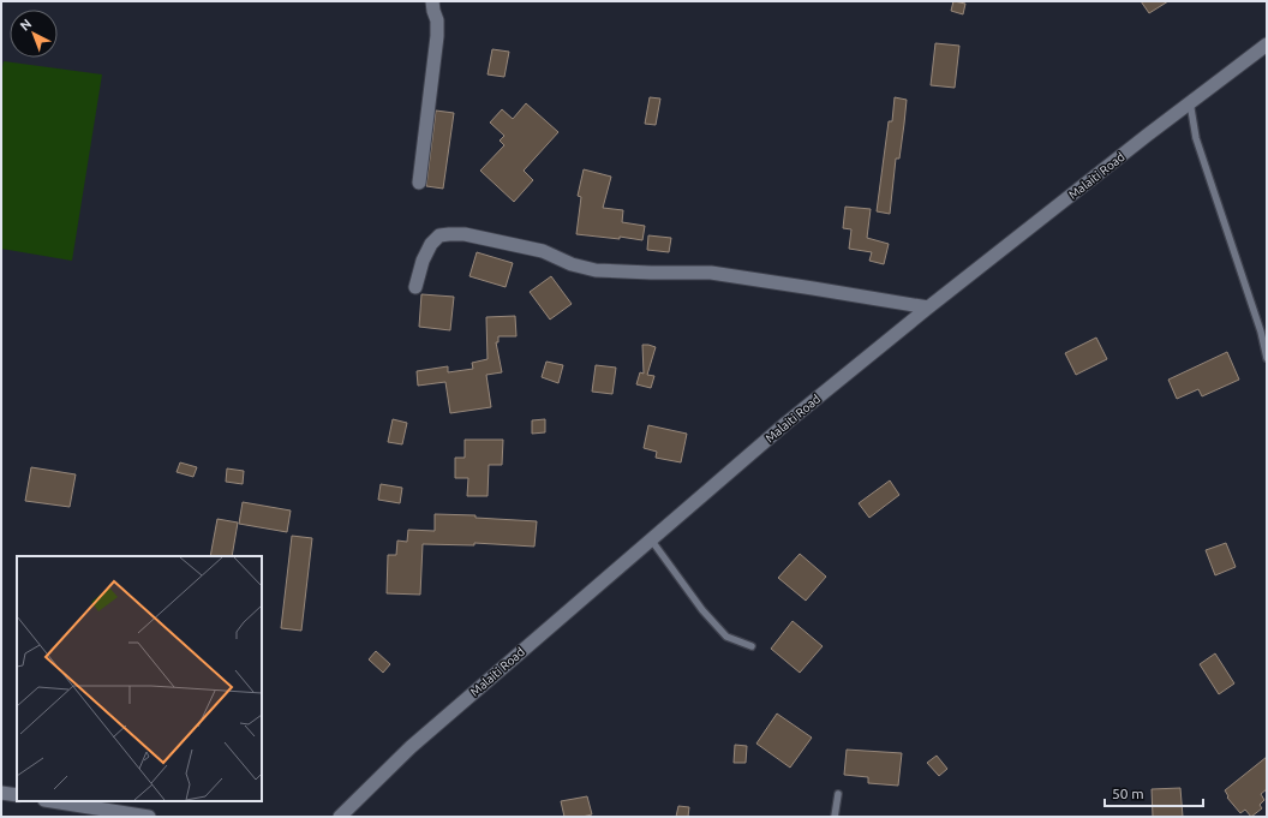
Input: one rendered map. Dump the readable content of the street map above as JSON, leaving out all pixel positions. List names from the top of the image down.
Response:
{
  "streets": {
    "street": ["Malaiti Road"]
  },
  "scale_bar": "50 m",
  "north": "top left"
}
